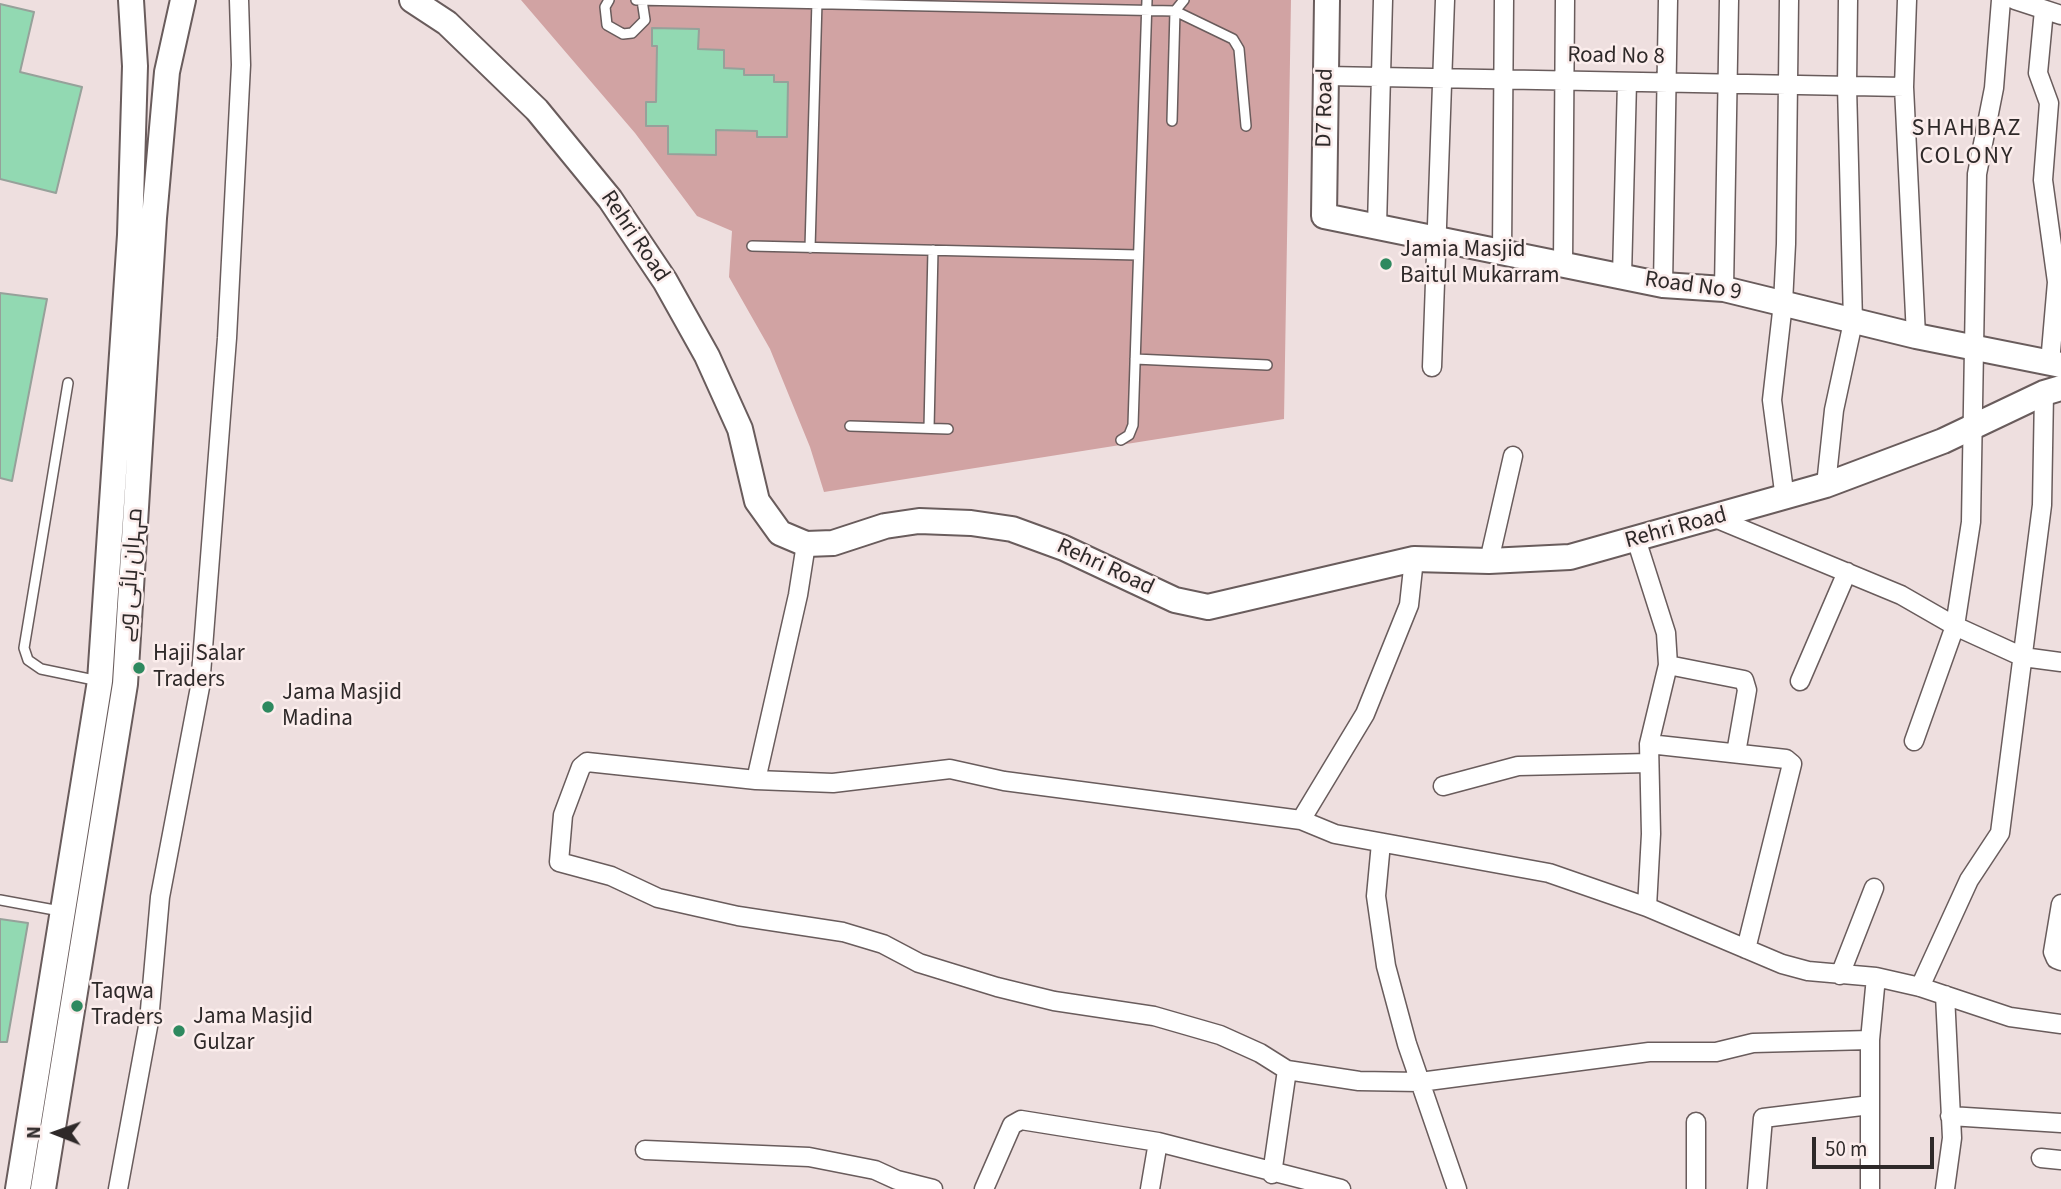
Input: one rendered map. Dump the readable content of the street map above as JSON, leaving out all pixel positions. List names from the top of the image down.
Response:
{
  "streets": {
    "street": [
      "Road No 8",
      "D7 Road",
      "Rehri Road",
      "Road No 9",
      "مہران ہائی وے"
    ]
  },
  "crossings": [
    ["Road No 8", "D7 Road"],
    ["D7 Road", "Road No 9"]
  ],
  "districts": ["SHAHBAZ COLONY"],
  "places": [
    "Jamia Masjid Baitul Mukarram",
    "Haji Salar Traders",
    "Jama Masjid Madina",
    "Taqwa Traders",
    "Jama Masjid Gulzar"
  ],
  "scale_bar": "50 m",
  "north": "left"
}
